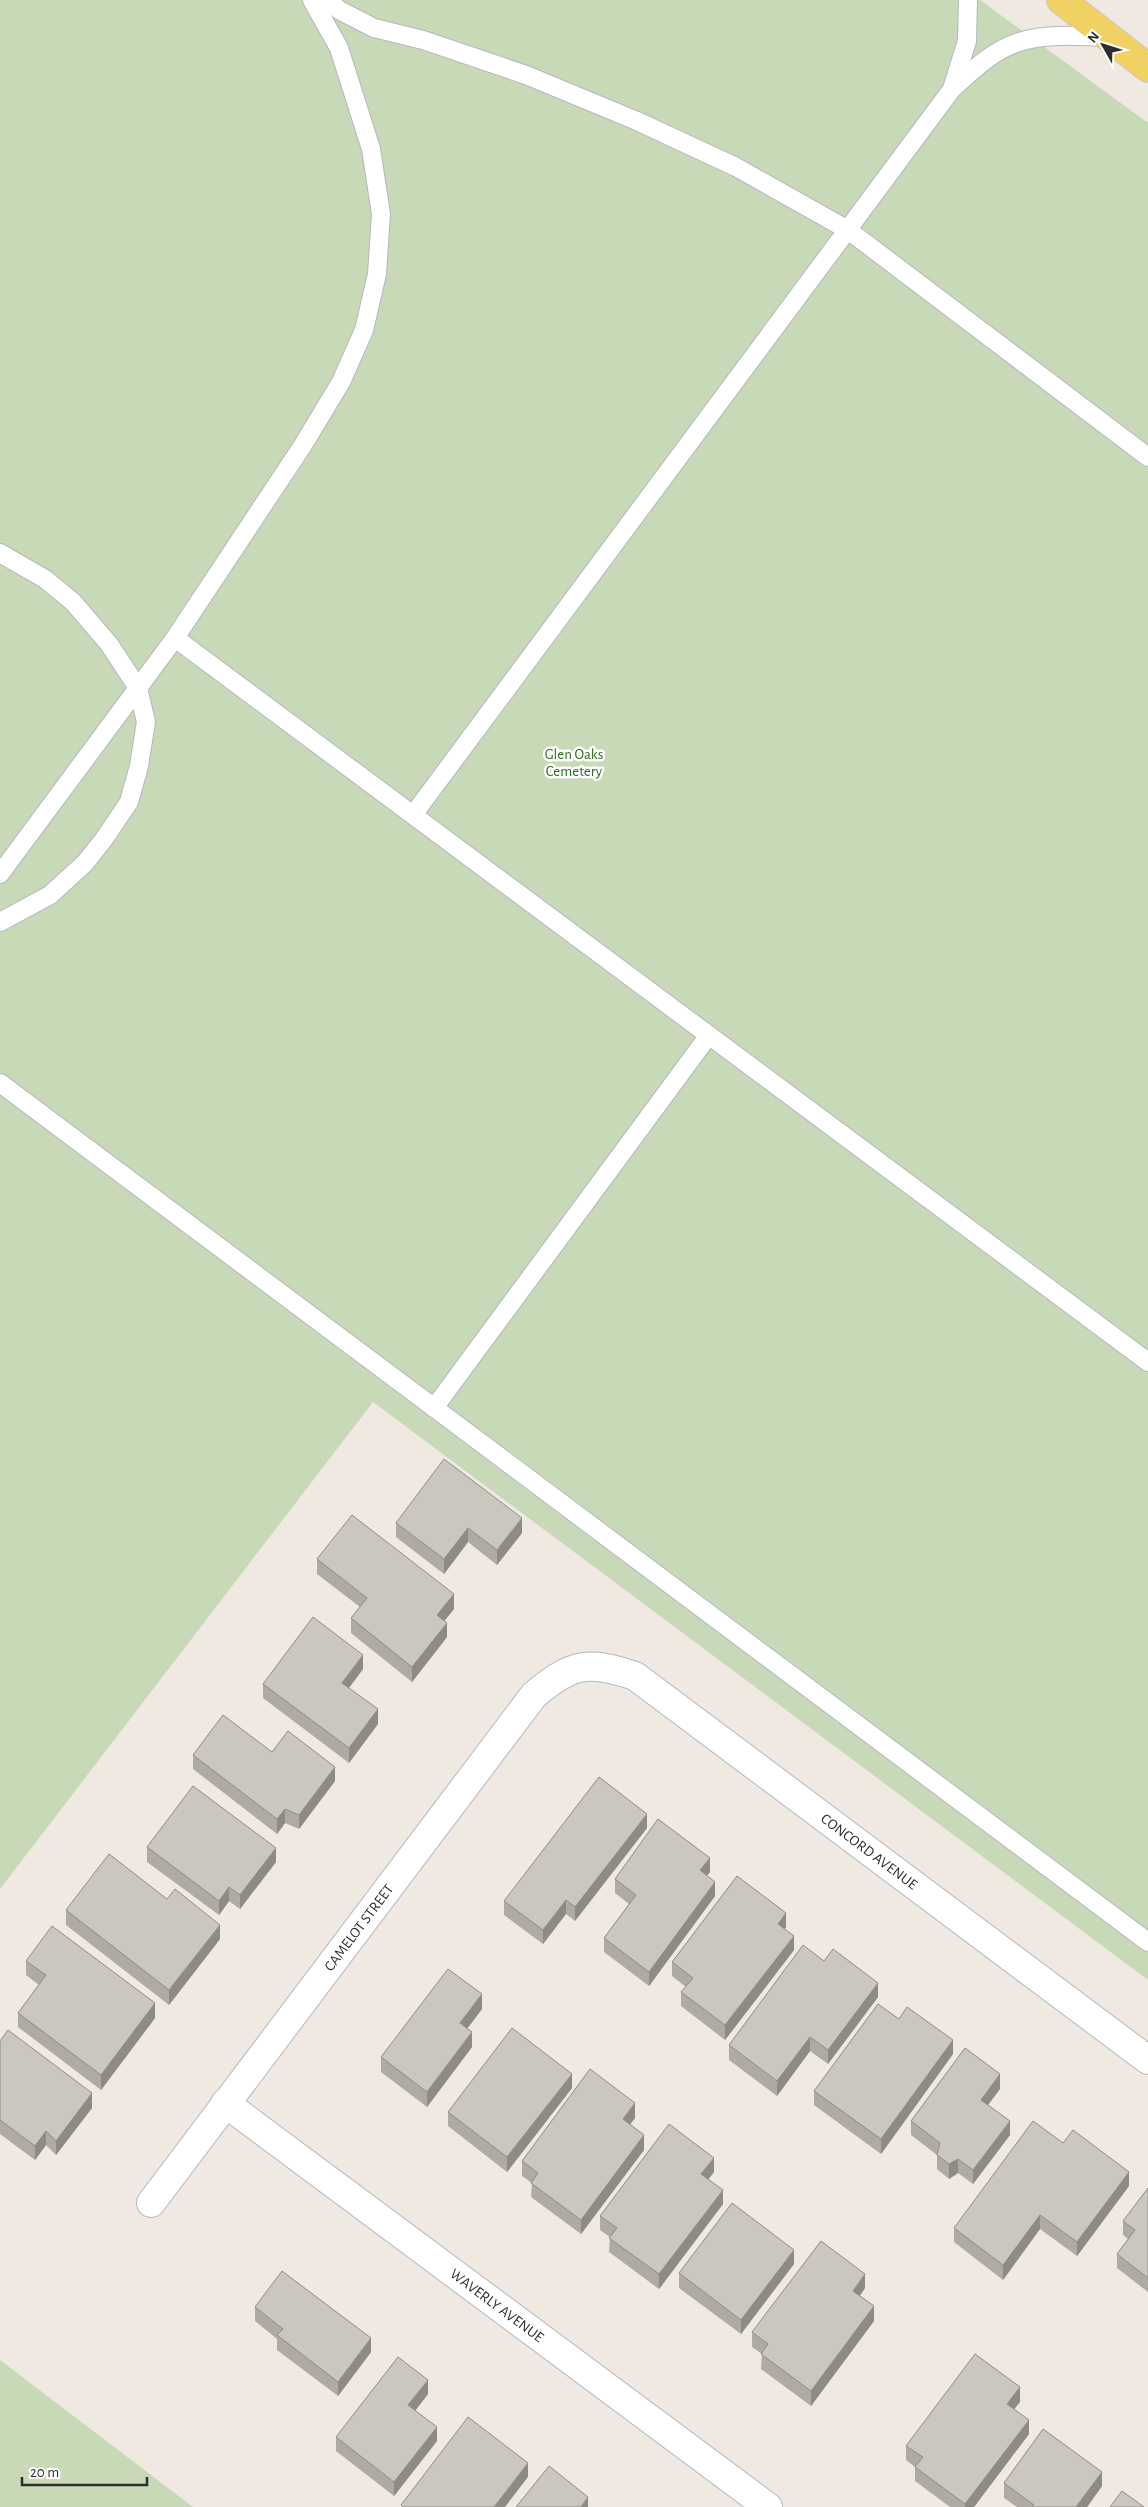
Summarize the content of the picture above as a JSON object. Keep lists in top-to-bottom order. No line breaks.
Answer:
{"streets":{"street":["CONCORD AVENUE","CAMELOT STREET","WAVERLY AVENUE"]},"crossings":[["CONCORD AVENUE","CAMELOT STREET"],["CAMELOT STREET","WAVERLY AVENUE"]],"parks":["Glen Oaks Cemetery"],"scale_bar":"20 m","north":"top left"}
